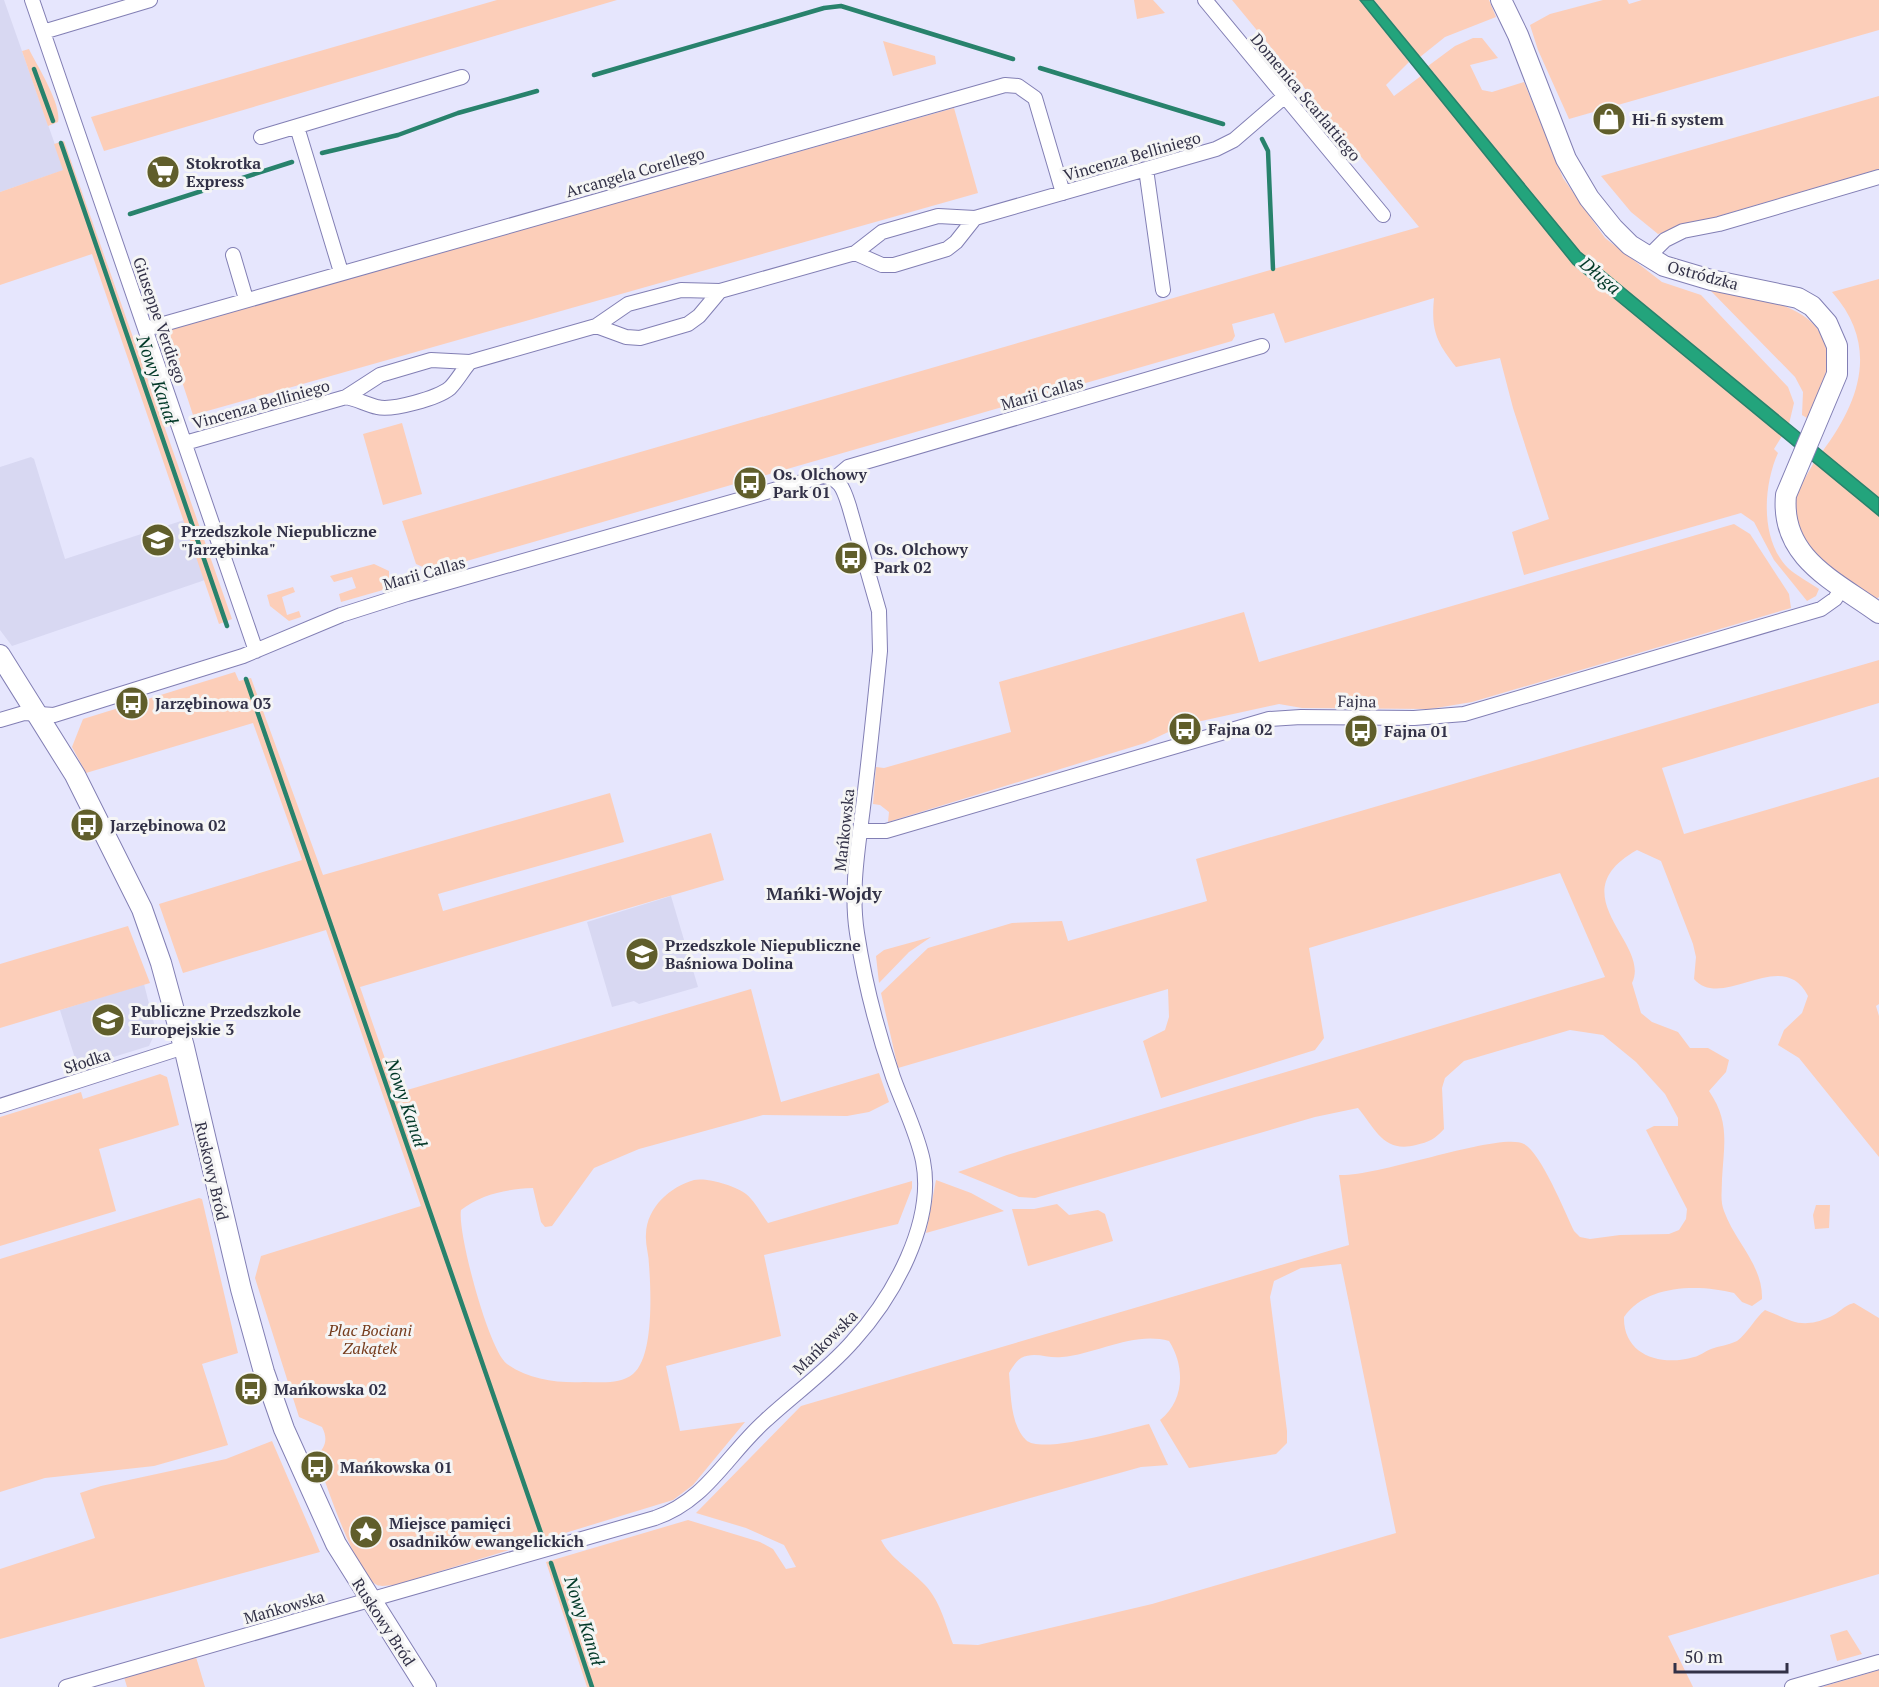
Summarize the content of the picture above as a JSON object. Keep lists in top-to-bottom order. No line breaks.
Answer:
{"streets":{"street":["Domenica Scarlattiego","Vincenza Belliniego","Arcangela Corellego","Ostródzka","Giuseppe Verdiego","Marii Callas","Fajna","Mańkowska","Słodka","Ruskowy Bród"]},"crossings":[["Domenica Scarlattiego","Vincenza Belliniego"],["Vincenza Belliniego","Arcangela Corellego"],["Vincenza Belliniego","Giuseppe Verdiego"],["Arcangela Corellego","Giuseppe Verdiego"],["Ostródzka","Fajna"],["Giuseppe Verdiego","Marii Callas"],["Marii Callas","Mańkowska"],["Marii Callas","Ruskowy Bród"],["Fajna","Mańkowska"],["Mańkowska","Ruskowy Bród"],["Słodka","Ruskowy Bród"]],"districts":["Mańki-Wojdy"],"water":["Długa","Nowy Kanał"],"parks":["Plac Bociani Zakątek"],"places":{"shop":["Hi-fi system"],"supermarket":["Stokrotka Express"],"bus stop":["Os. Olchowy Park 01","Os. Olchowy Park 02","Jarzębinowa 03","Fajna 02","Fajna 01","Jarzębinowa 02","Mańkowska 02","Mańkowska 01"],"school or university":["Przedszkole Niepubliczne \"Jarzębinka\"","Przedszkole Niepubliczne Baśniowa Dolina","Publiczne Przedszkole Europejskie 3"],"place":["Miejsce pamięci osadników ewangelickich"]},"scale_bar":"50 m"}
